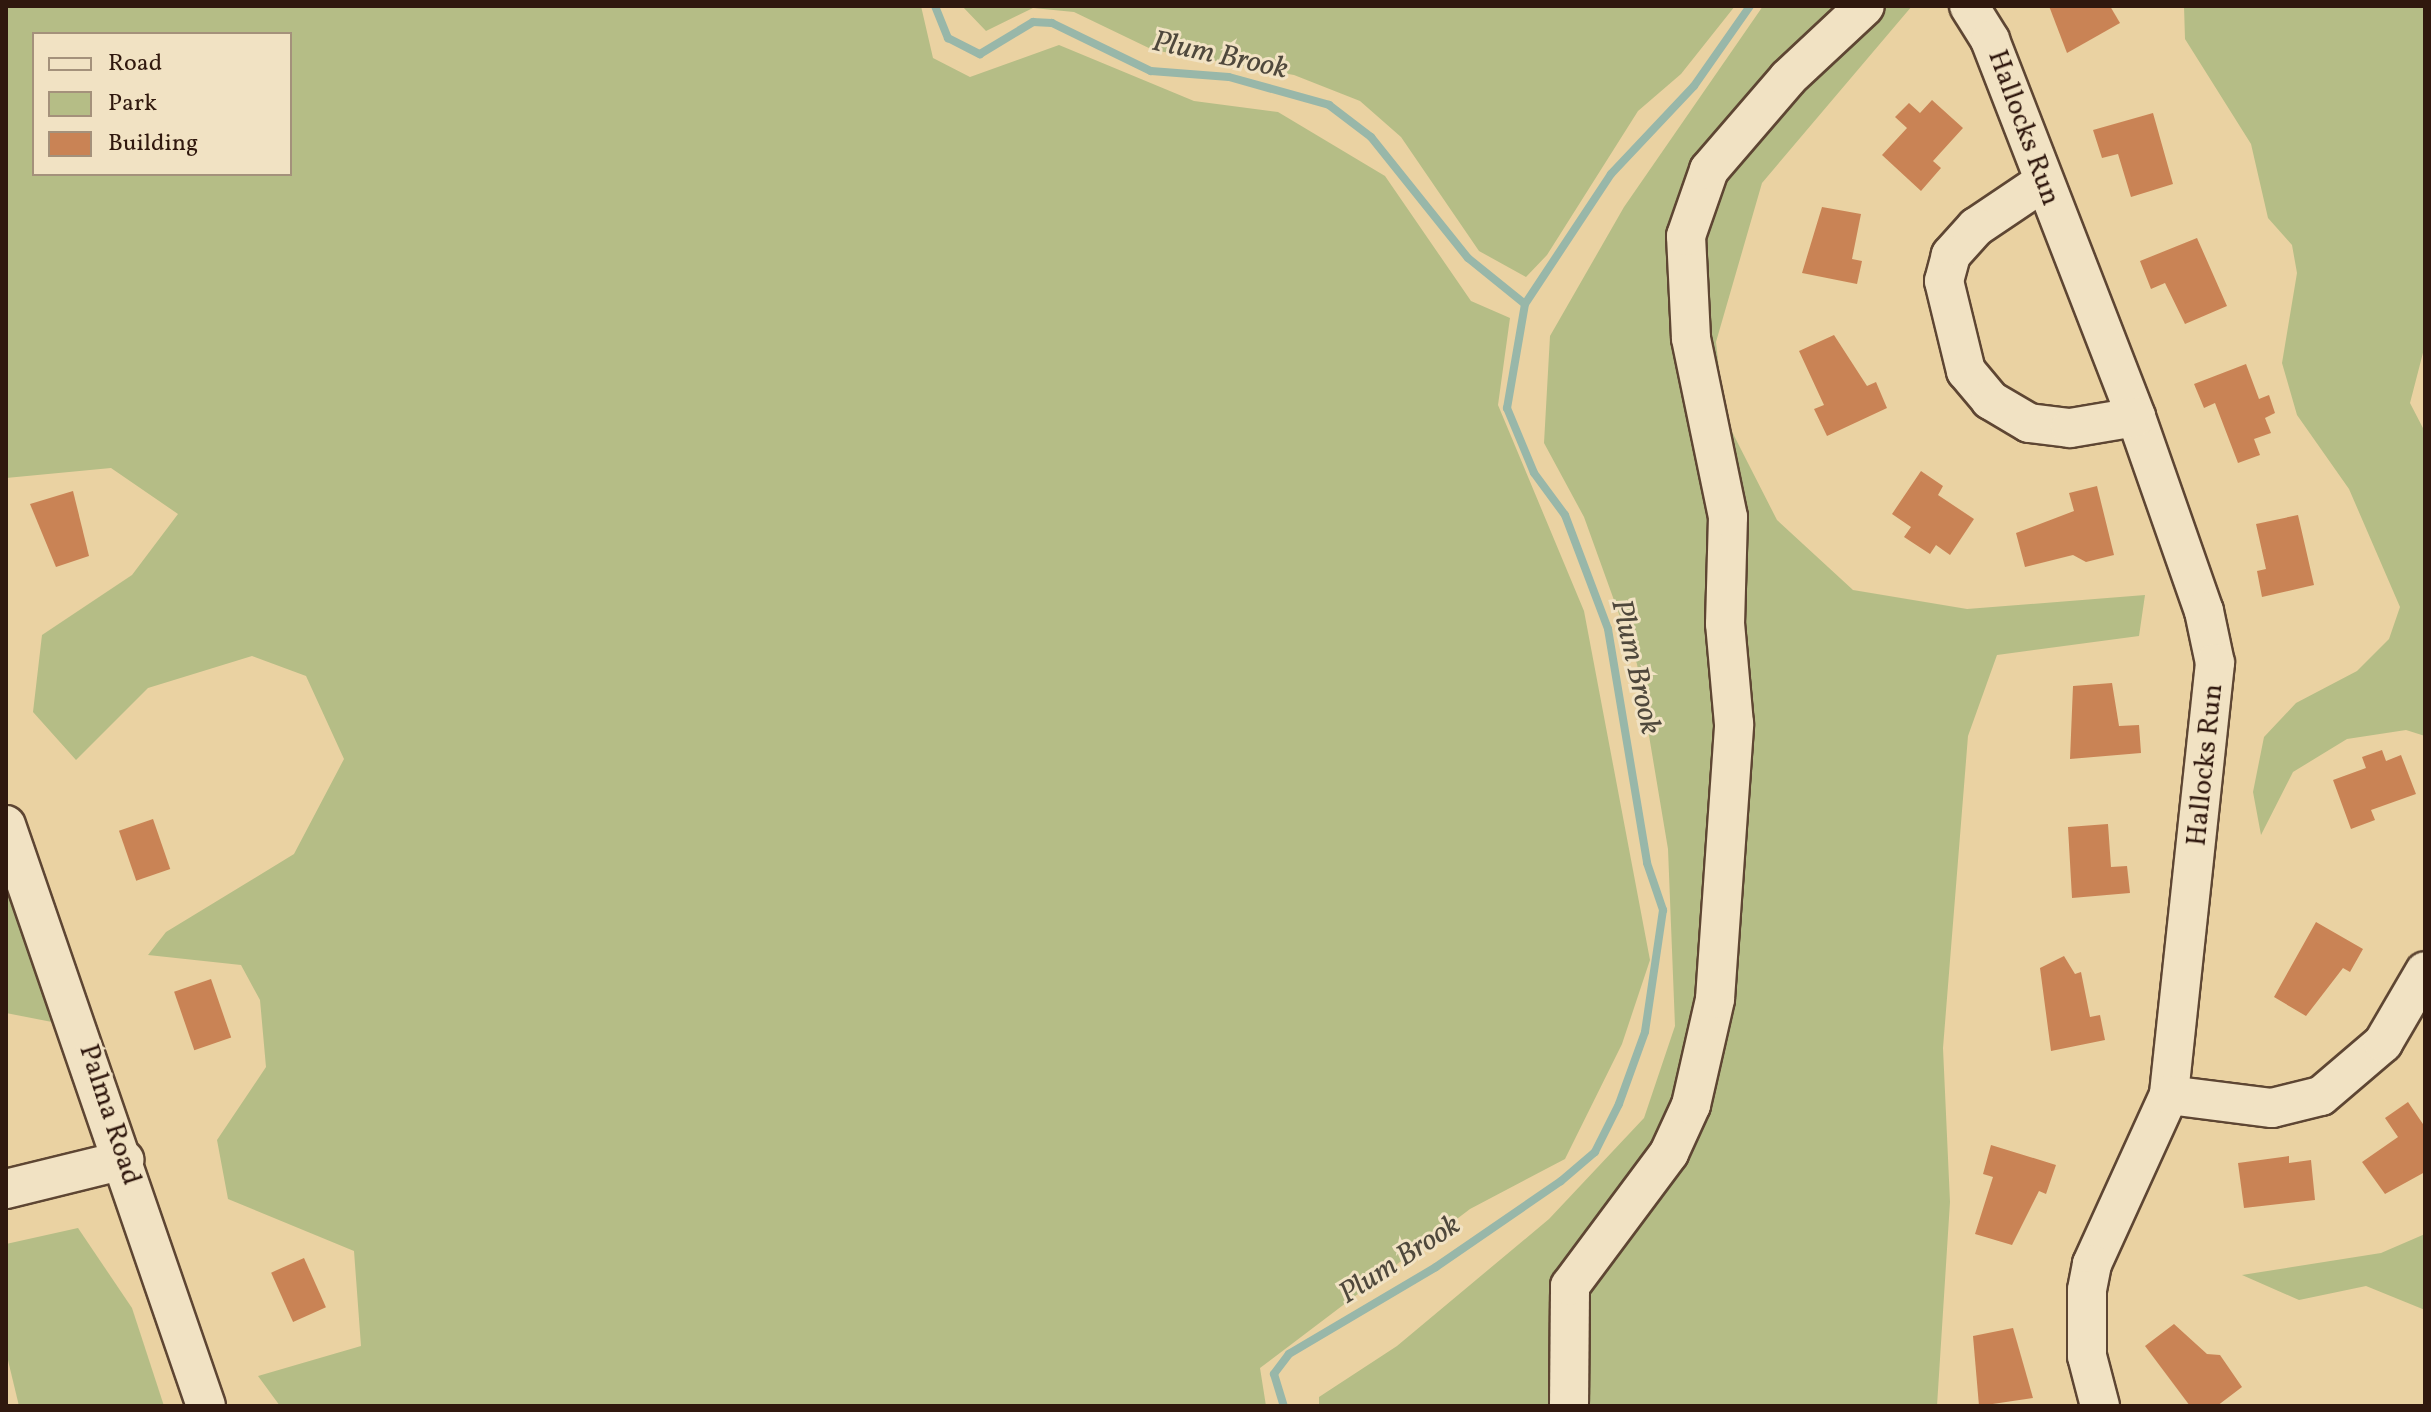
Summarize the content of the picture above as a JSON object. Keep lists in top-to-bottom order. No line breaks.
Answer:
{"streets":{"street":["Hallocks Run","Palma Road"]},"water":["Plum Brook"],"legend":["Road","Park","Building"]}
